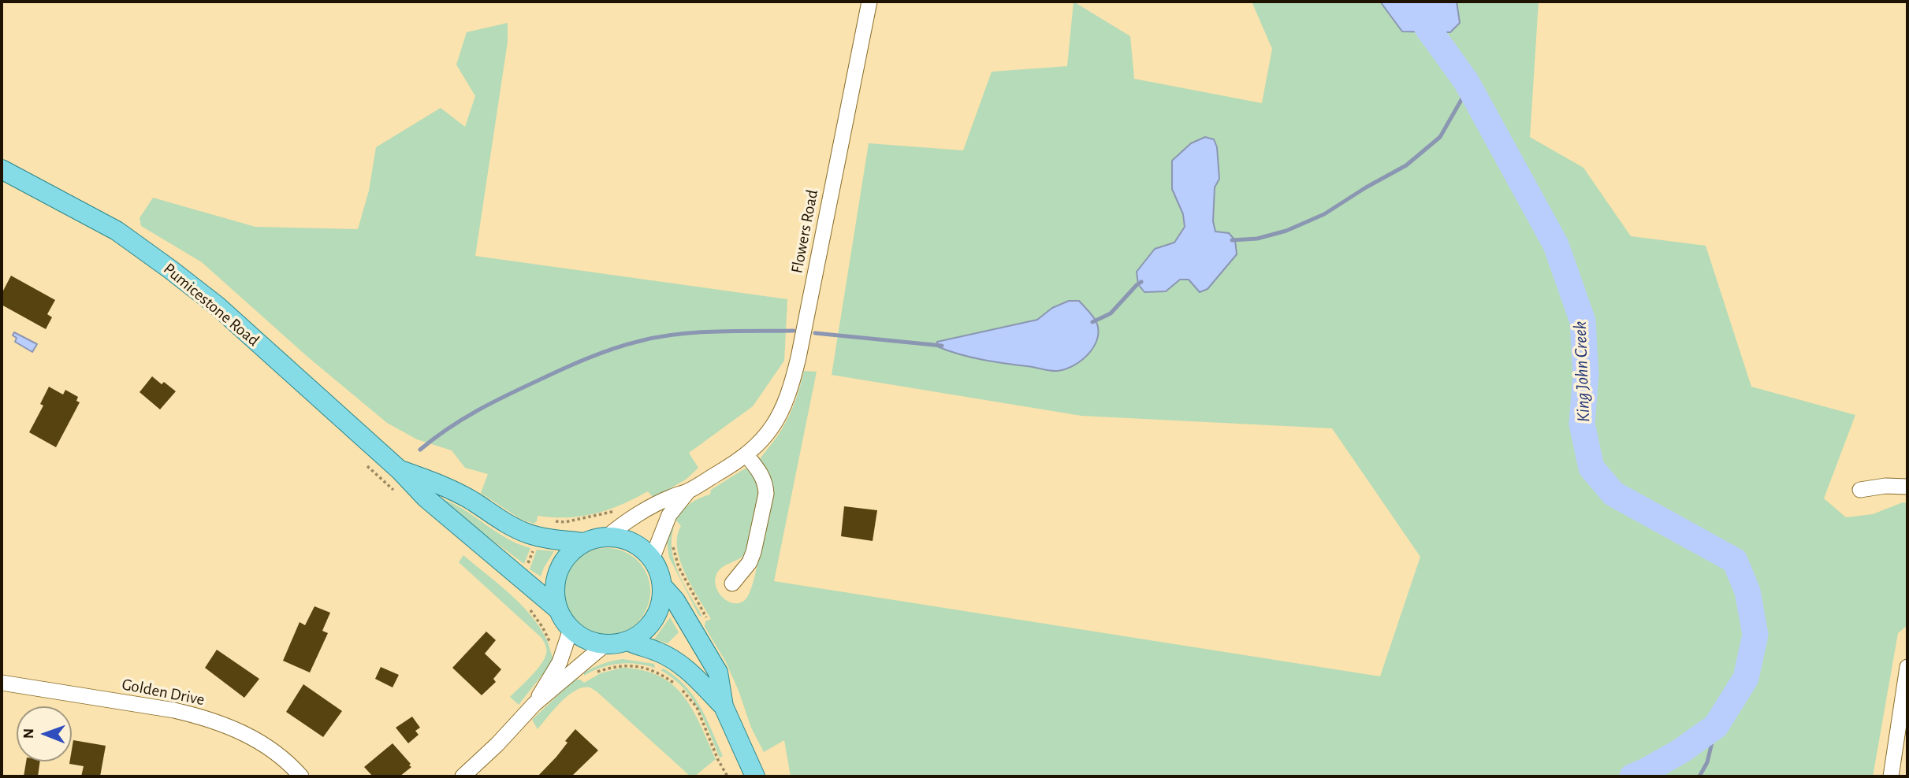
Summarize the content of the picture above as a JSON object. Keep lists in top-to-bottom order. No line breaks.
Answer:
{"streets":{"main road":["Pumicestone Road"],"street":["Flowers Road","Golden Drive"]},"crossings":[["Flowers Road","Pumicestone Road"]],"water":["King John Creek"],"north":"left"}
